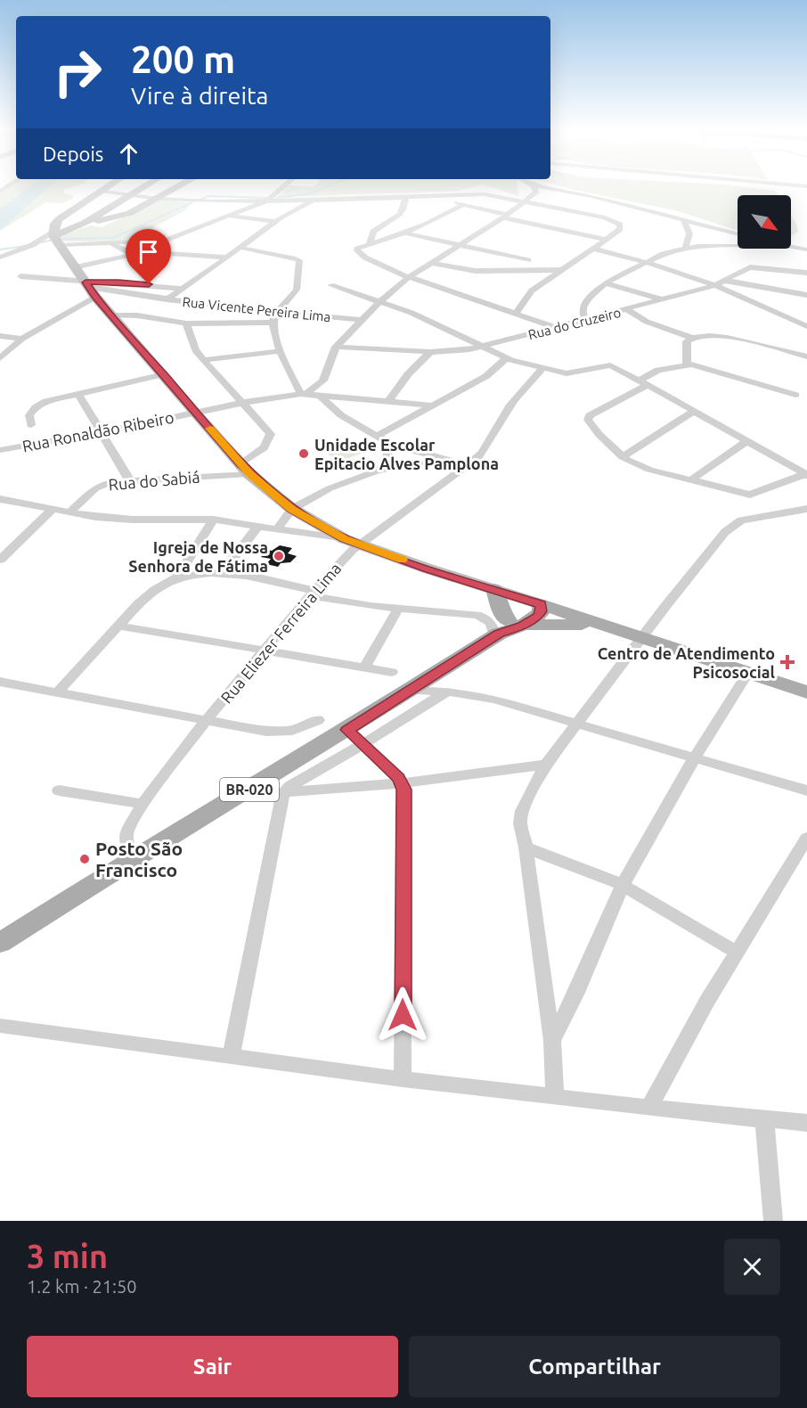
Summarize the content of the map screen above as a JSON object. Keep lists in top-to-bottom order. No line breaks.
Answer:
{"streets":{"main road":["BR-020"],"street":["Rua Vicente Pereira Lima","Rua do Cruzeiro","Rua Ronaldão Ribeiro","Rua do Sabiá","Rua Eliezer Ferreira Lima"]},"crossings":[["Rua Eliezer Ferreira Lima","BR-020"]],"places":{"other":["Unidade Escolar Epitacio Alves Pamplona","Igreja de Nossa Senhora de Fátima","Posto São Francisco"],"health":["Centro de Atendimento Psicosocial"]},"north":"bottom right","page":{"turn":["200 m","Vire à direita"],"then":"Depois","heading":["3 min","1.2 km · 21:50"],"buttons":["Sair","Compartilhar"]}}
